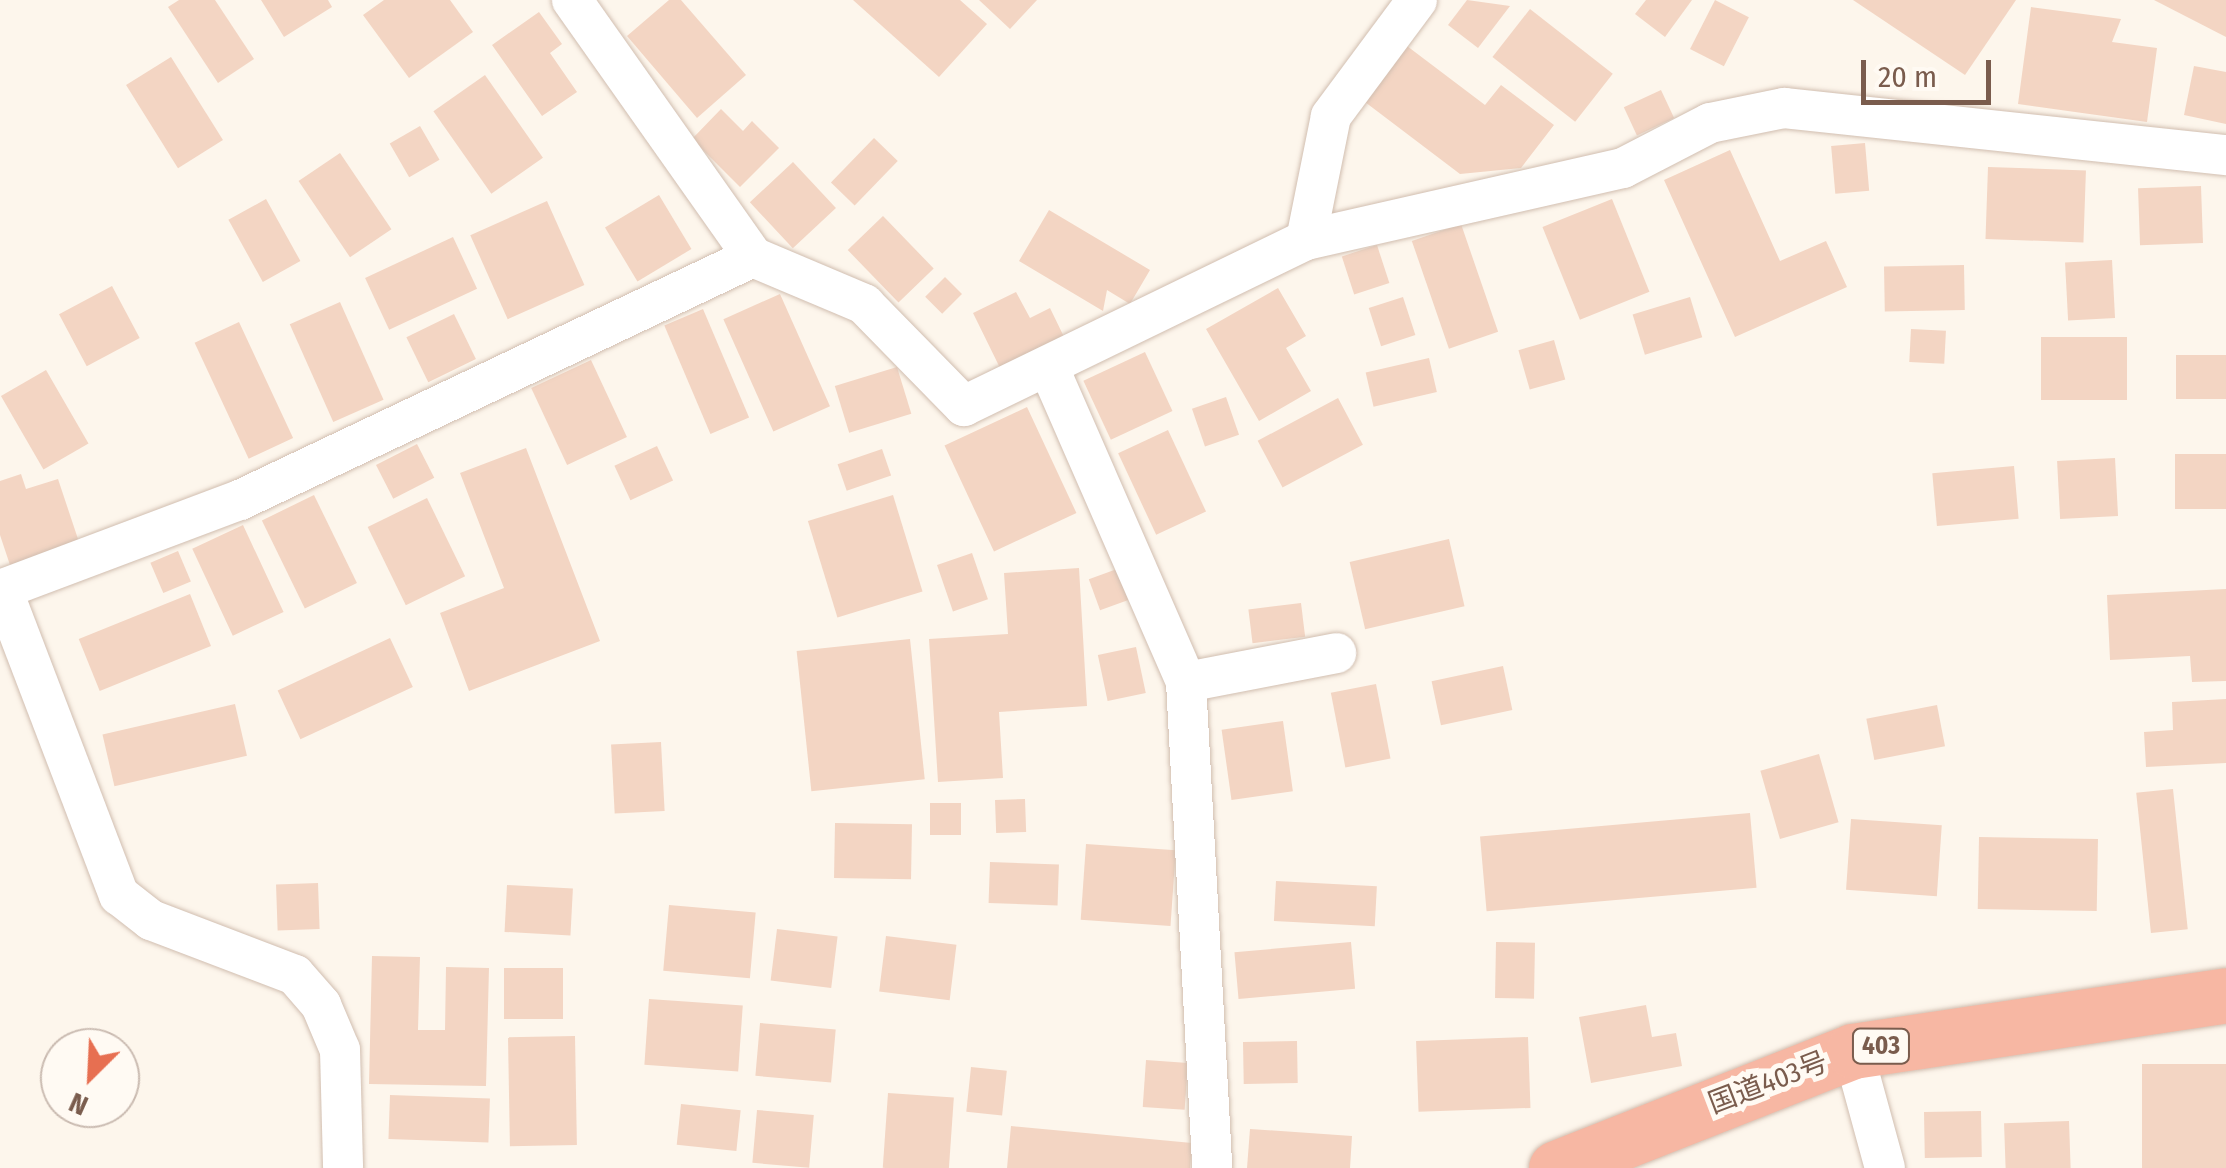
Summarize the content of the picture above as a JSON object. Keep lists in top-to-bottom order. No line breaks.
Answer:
{"streets":{"highway":["403","国道403号"]},"scale_bar":"20 m","north":"bottom left"}
